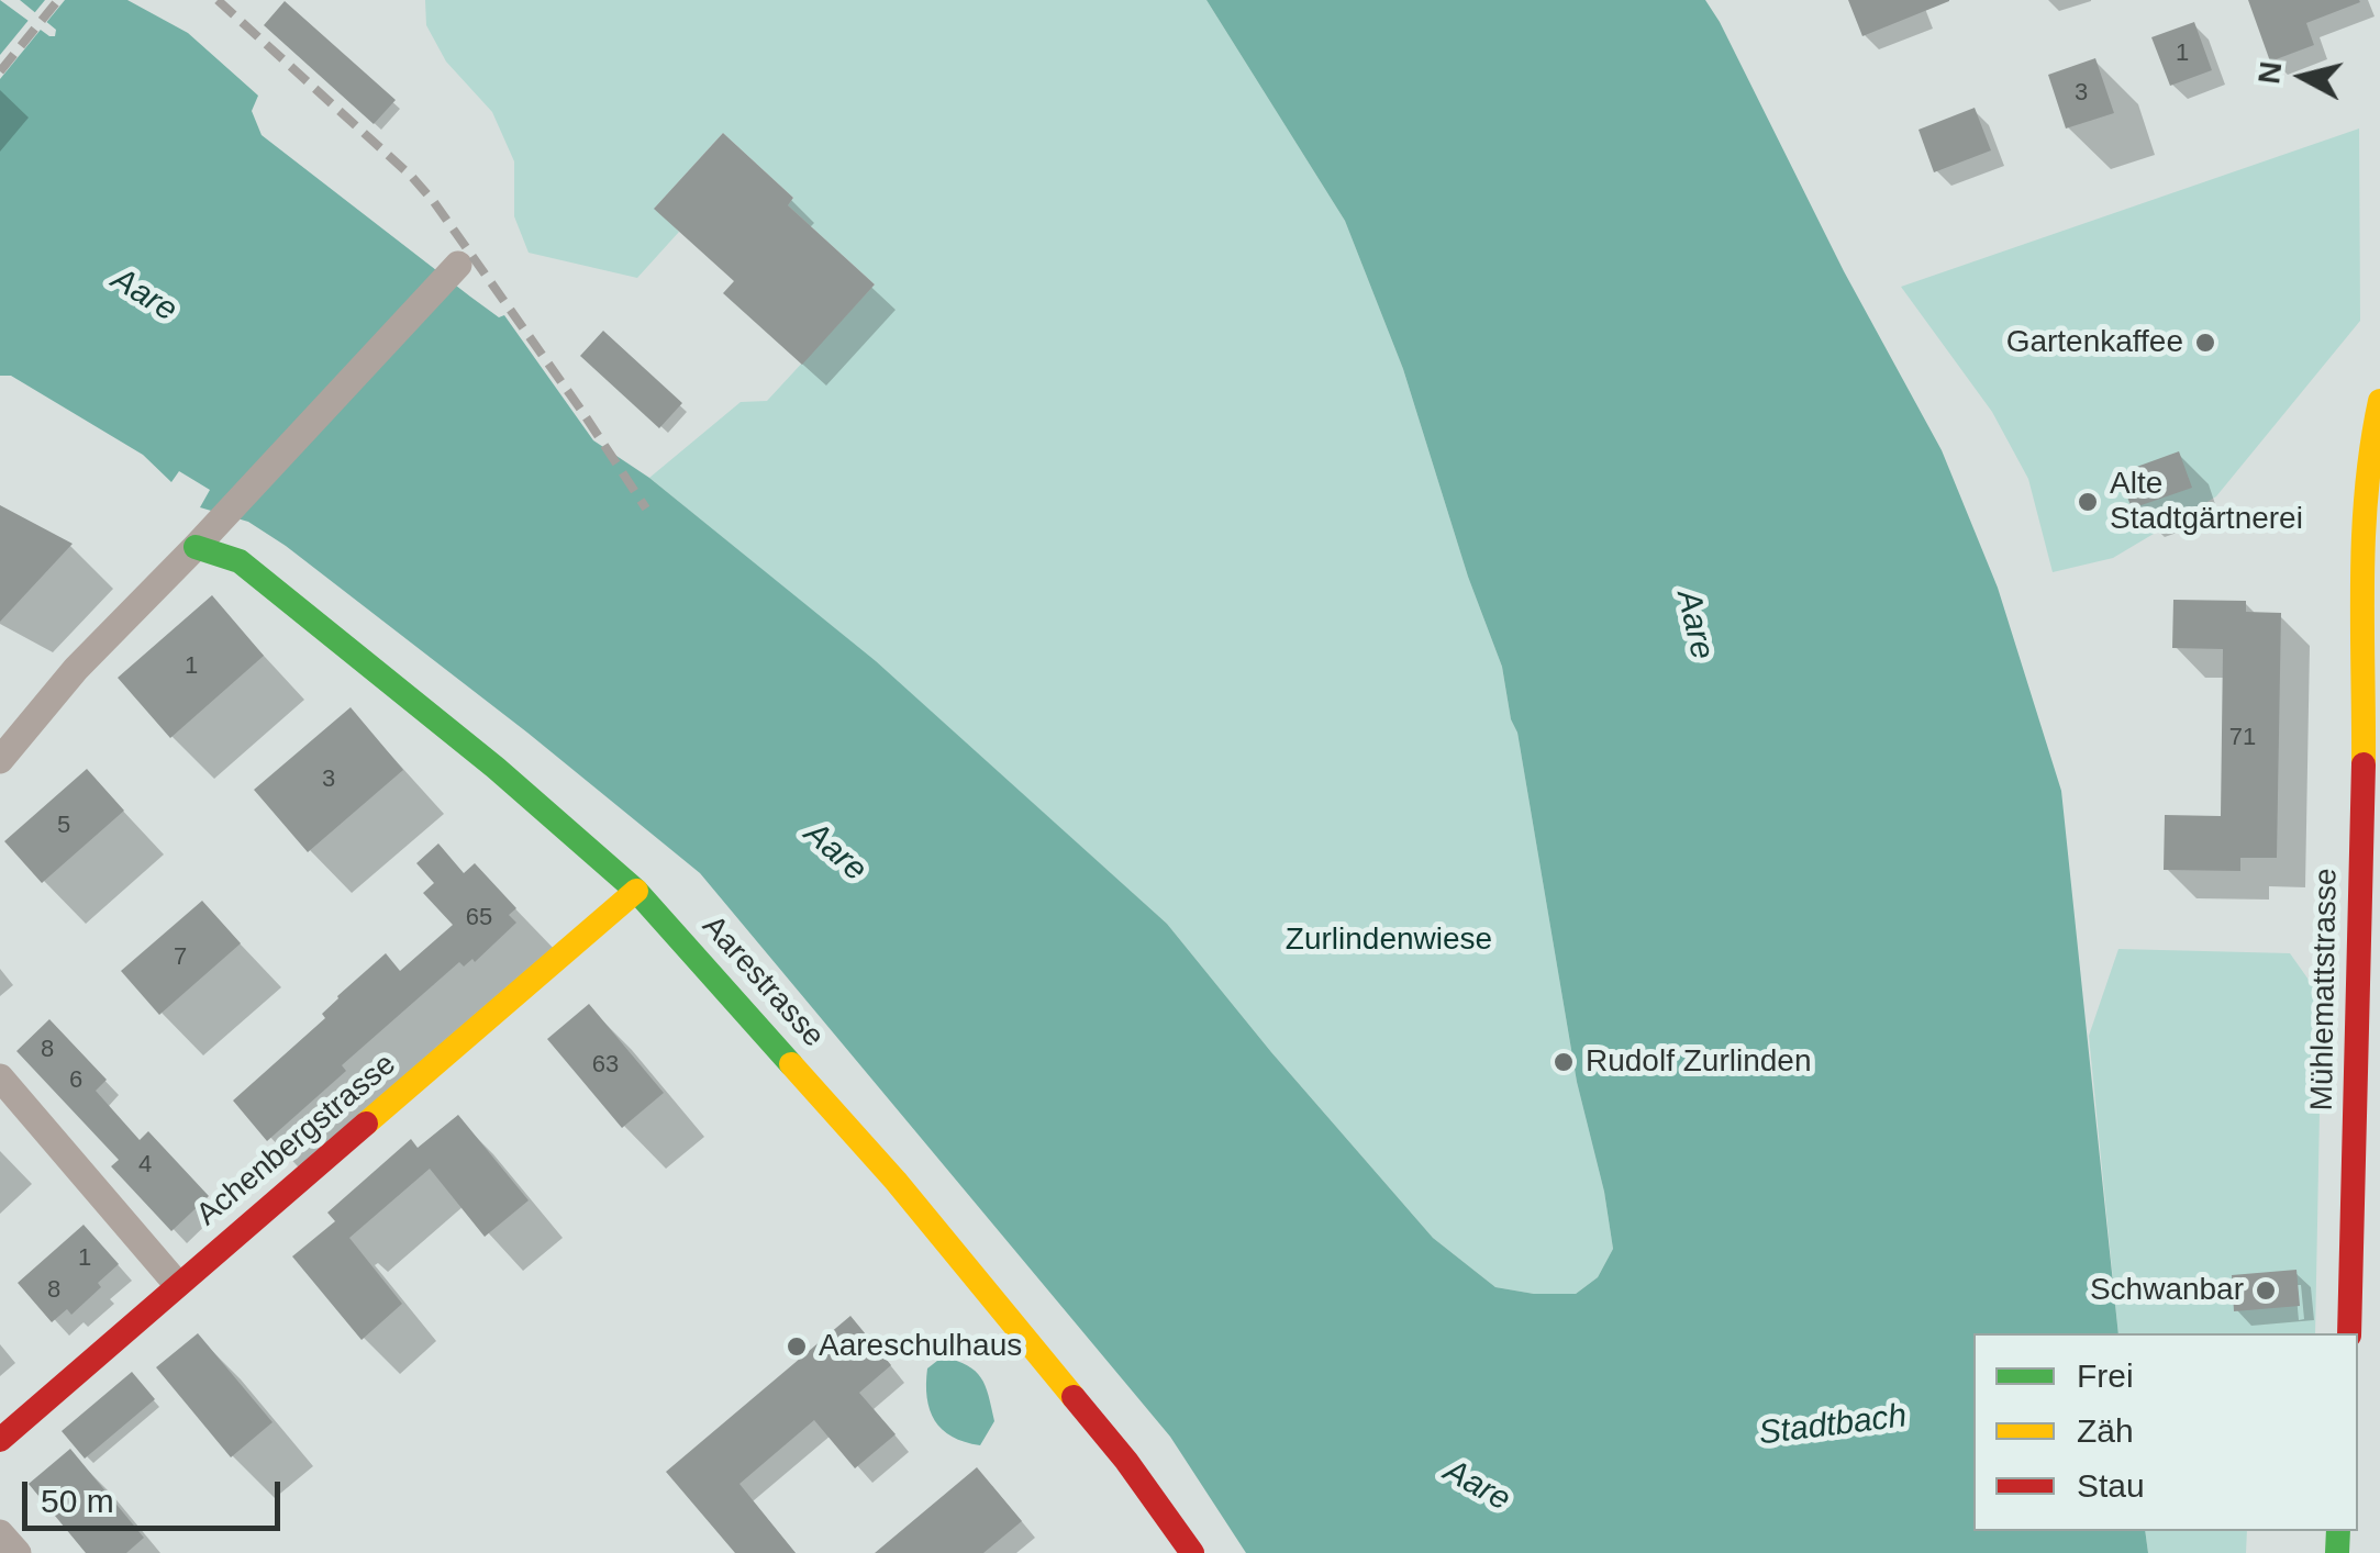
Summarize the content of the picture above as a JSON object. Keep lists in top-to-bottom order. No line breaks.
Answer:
{"streets":{"street":["Aarestrasse","Mühlemattstrasse","Achenbergstrasse"]},"crossings":[["Aarestrasse","Achenbergstrasse"]],"water":["Aare","Stadtbach"],"parks":["Zurlindenwiese"],"places":["Gartenkaffee","Alte Stadtgärtnerei","Rudolf Zurlinden","Schwanbar","Aareschulhaus"],"house_numbers":["1","3","1","71","3","5","65","7","8","63","6","4","1","8"],"legend":["Frei","Zäh","Stau"],"scale_bar":"50 m","north":"left"}
